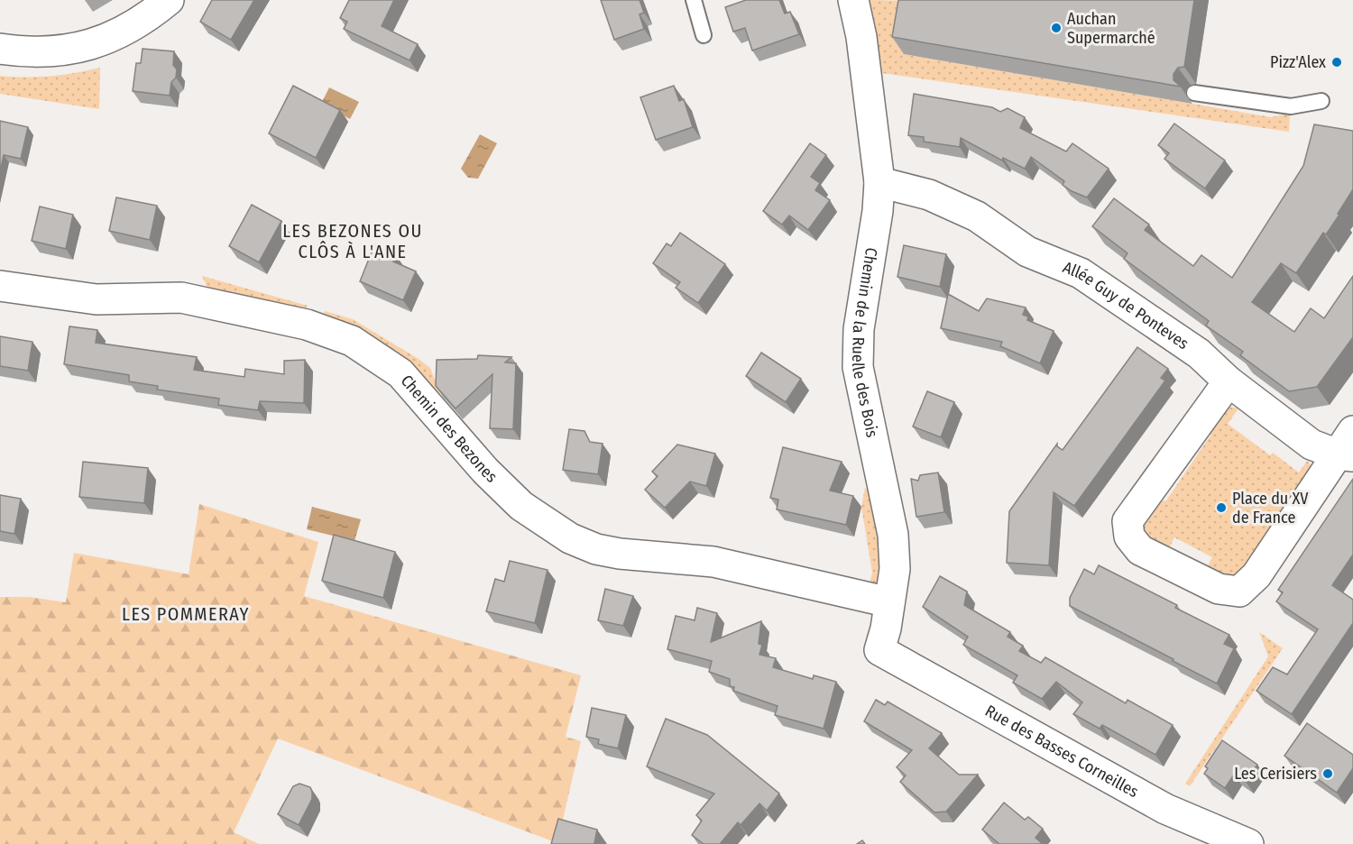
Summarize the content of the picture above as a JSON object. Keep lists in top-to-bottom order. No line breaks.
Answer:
{"streets":{"street":["Allée Guy de Ponteves","Chemin de la Ruelle des Bois","Chemin des Bezones","Rue des Basses Corneilles"]},"crossings":[["Allée Guy de Ponteves","Chemin de la Ruelle des Bois"],["Chemin de la Ruelle des Bois","Chemin des Bezones"],["Chemin de la Ruelle des Bois","Rue des Basses Corneilles"]],"districts":["LES BEZONES OU CLÔS À L'ANE","LES POMMERAY"],"places":["Auchan Supermarché","Pizz'Alex","Place du XV de France","Les Cerisiers"]}
